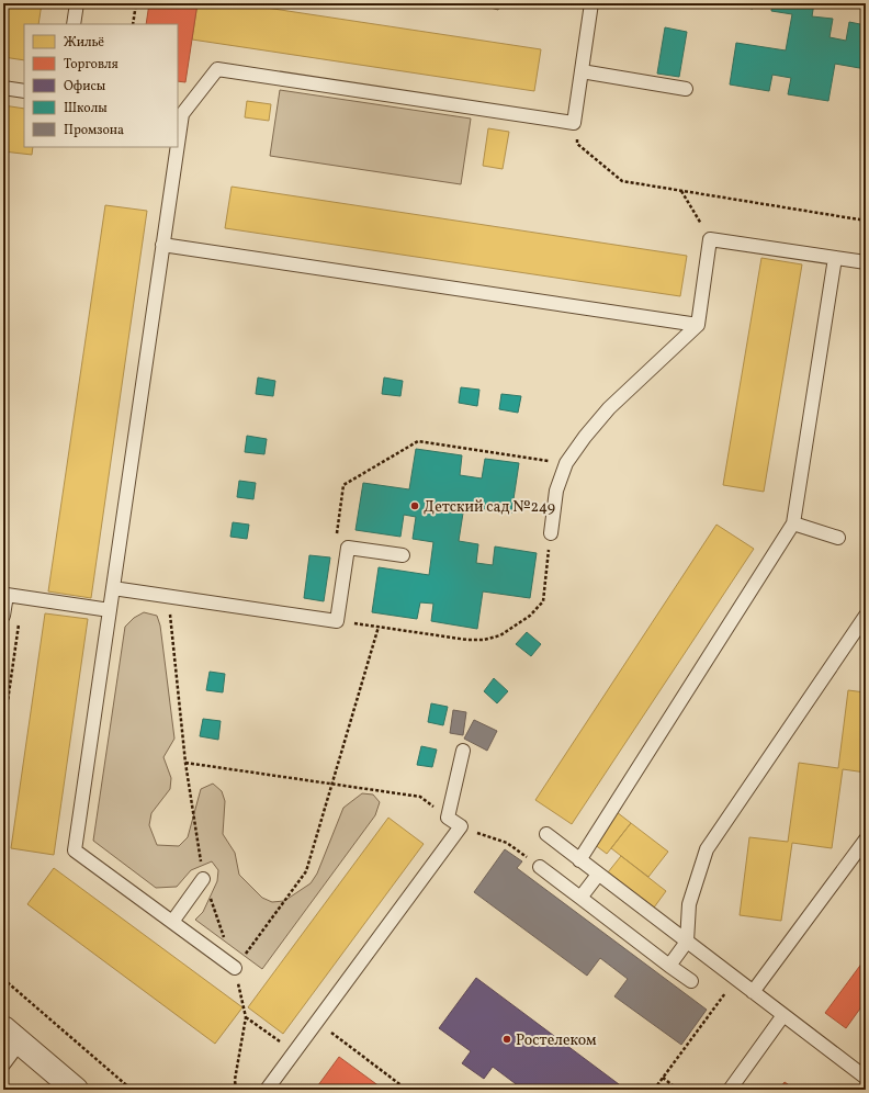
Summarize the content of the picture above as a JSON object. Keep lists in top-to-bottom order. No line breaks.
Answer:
{"places":["Детский сад №249","Ростелеком"],"legend":["Жильё","Торговля","Офисы","Школы","Промзона"]}
